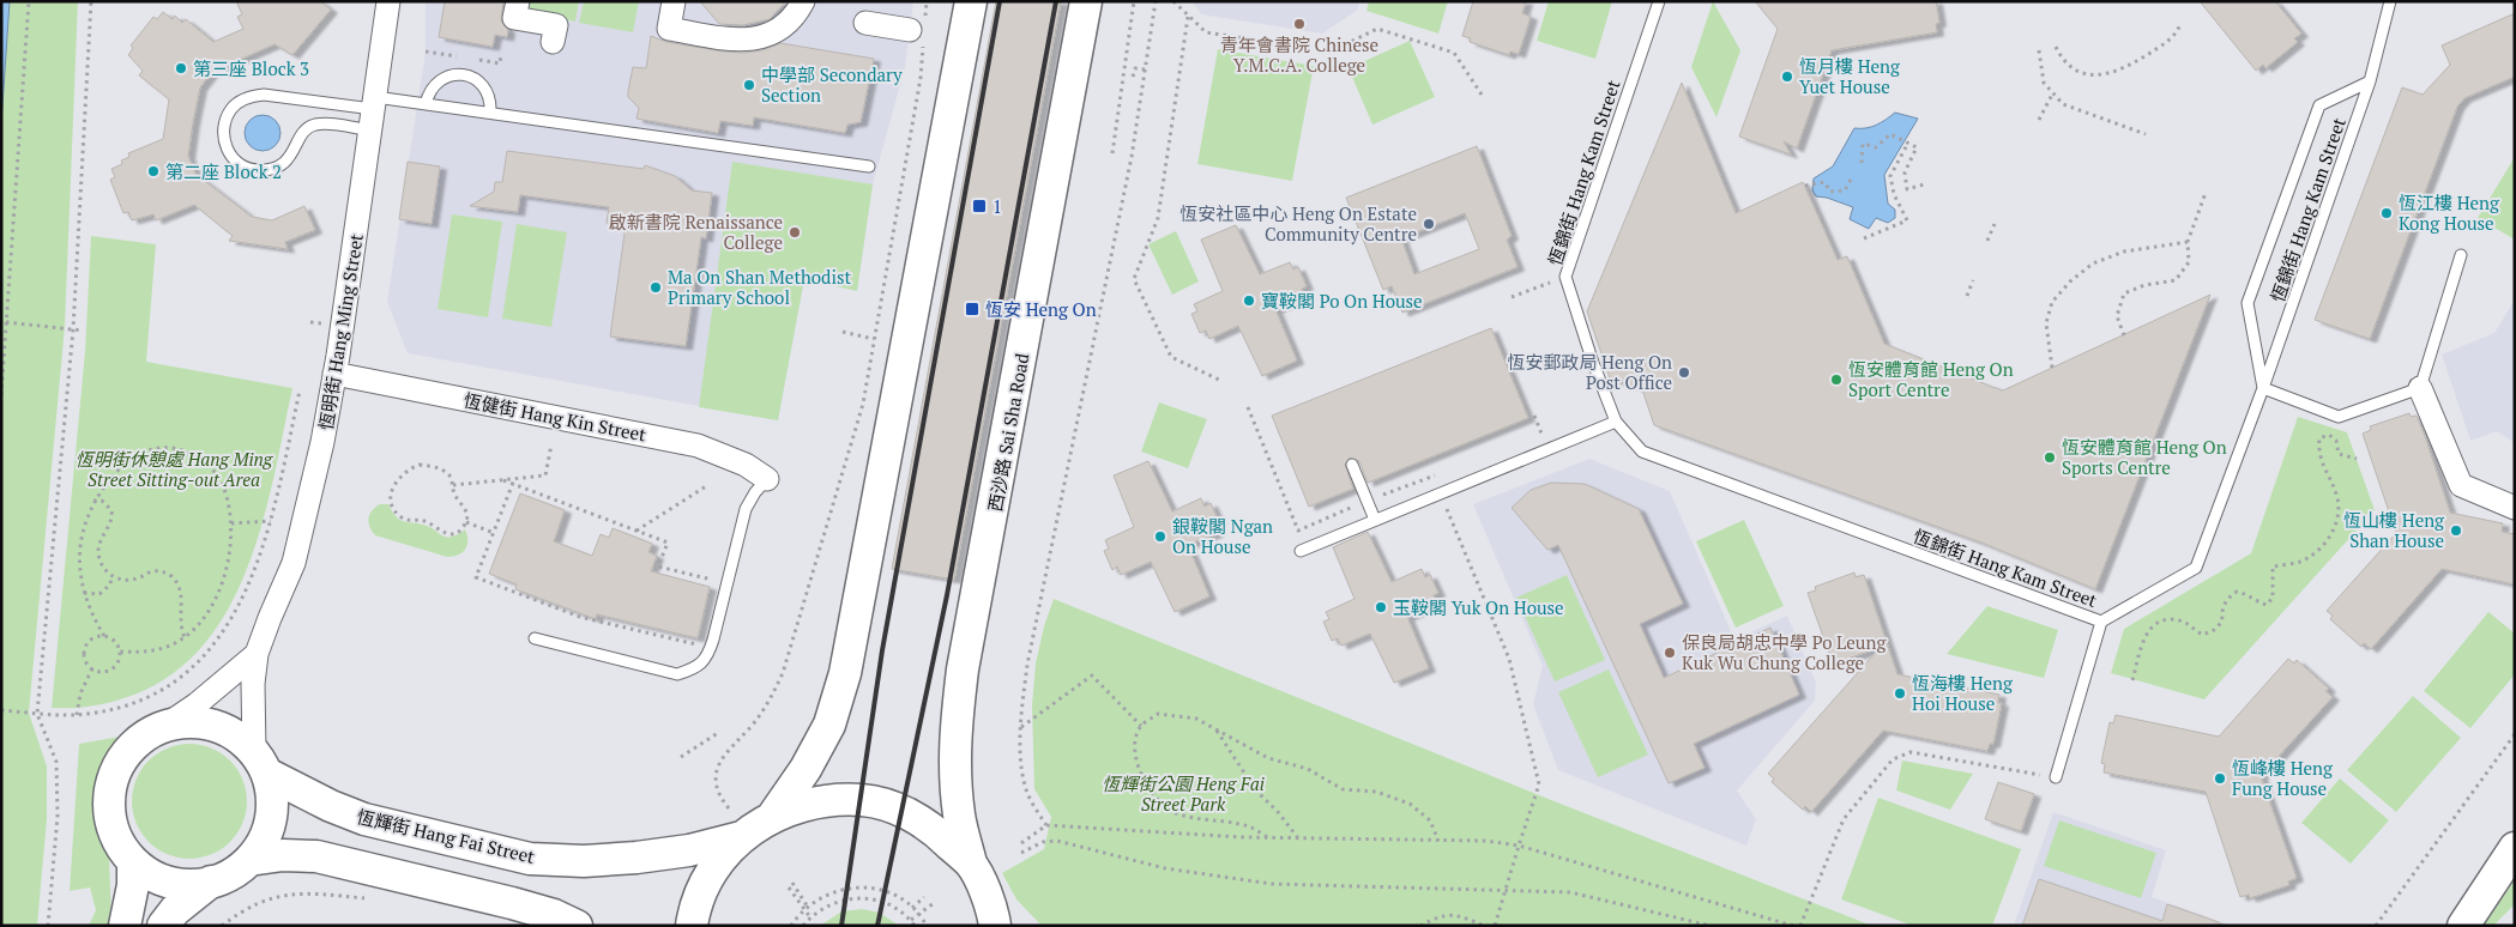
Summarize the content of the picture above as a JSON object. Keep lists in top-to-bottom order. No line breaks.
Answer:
{"streets":{"main road":["西沙路 Sai Sha Road","恆輝街 Hang Fai Street"],"street":["恆明街 Hang Ming Street","恆健街 Hang Kin Street"],"lane":["恆錦街 Hang Kam Street"]},"crossings":[["恆明街 Hang Ming Street","恆健街 Hang Kin Street"],["恆明街 Hang Ming Street","恆輝街 Hang Fai Street"]],"parks":["恆明街休憩處 Hang Ming Street Sitting-out Area","恆輝街公園 Heng Fai Street Park"],"places":{"other":["青年會書院 Chinese Y.M.C.A. College","第三座 Block 3","恆月樓 Heng Yuet House","中學部 Secondary Section","第二座 Block 2","恆江樓 Heng Kong House","恆安社區中心 Heng On Estate Community Centre","啟新書院 Renaissance College","Ma On Shan Methodist Primary School","寶鞍閣 Po On House","恆安郵政局 Heng On Post Office","恆安體育館 Heng On Sport Centre","恆安體育館 Heng On Sports Centre","恆山樓 Heng Shan House","銀鞍閣 Ngan On House","玉鞍閣 Yuk On House","保良局胡忠中學 Po Leung Kuk Wu Chung College","恆海樓 Heng Hoi House","恆峰樓 Heng Fung House"],"transit":["1","恆安 Heng On"]}}
